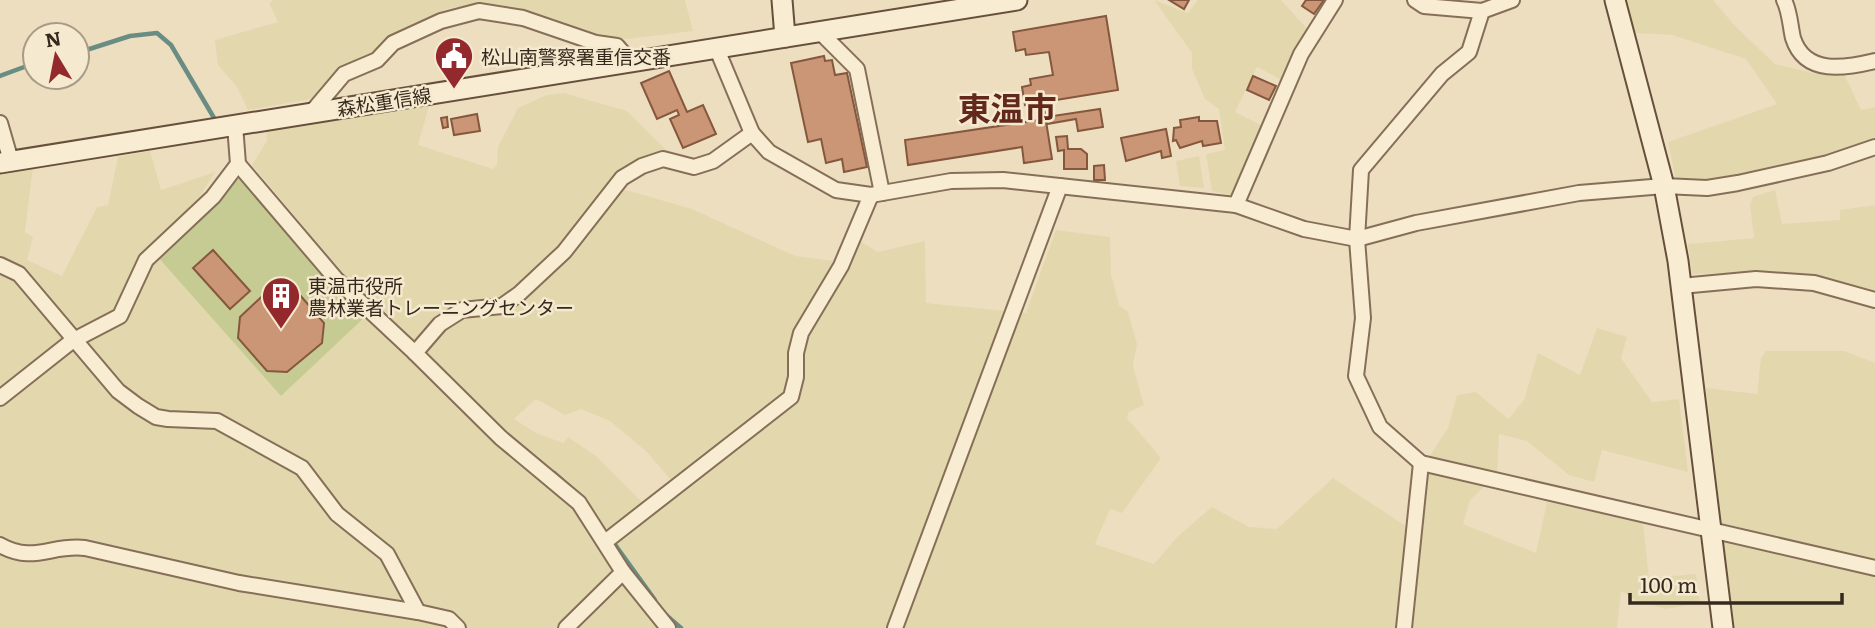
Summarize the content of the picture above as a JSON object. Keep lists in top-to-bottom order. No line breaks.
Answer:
{"streets":{"main road":["森松重信線"]},"districts":["東温市"],"places":{"public building":["松山南警察署重信交番"],"building":["東温市役所 農林業者トレーニングセンター"]},"scale_bar":"100 m","north":"top"}
